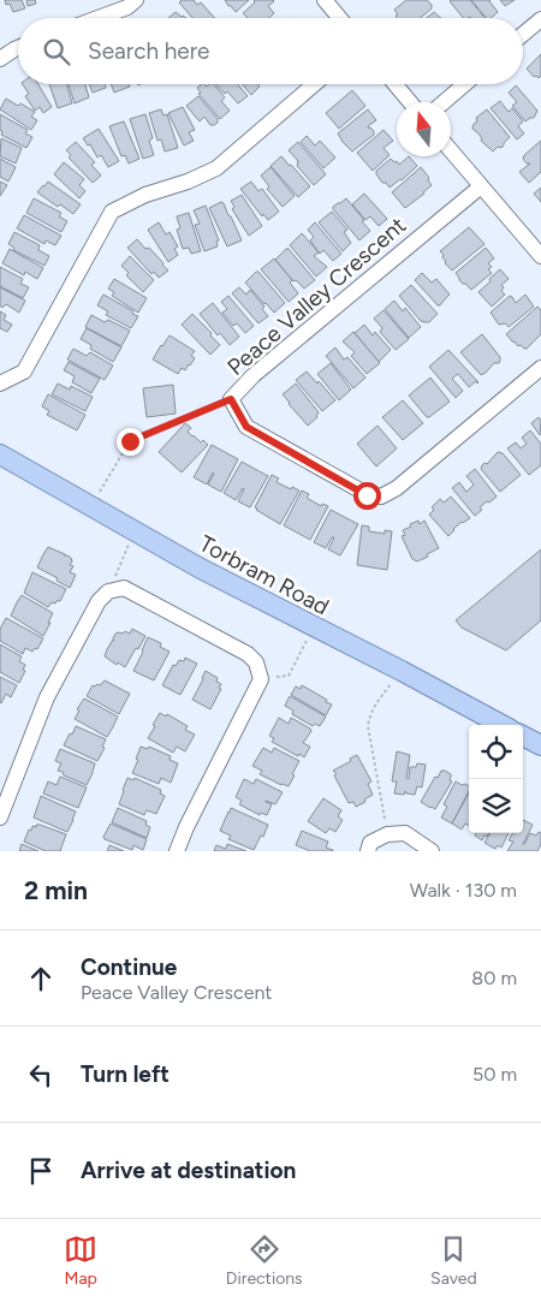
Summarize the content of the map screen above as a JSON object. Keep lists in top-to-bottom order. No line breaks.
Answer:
{"streets":{"main road":["Torbram Road"],"street":["Peace Valley Crescent"]},"north":"top","page":{"search":"Search here","heading":["2 min","Walk · 130 m"],"list":[["Continue","Peace Valley Crescent","80 m"],["Turn left","50 m"],"Arrive at destination"],"nav":["Map","Directions","Saved"]}}
